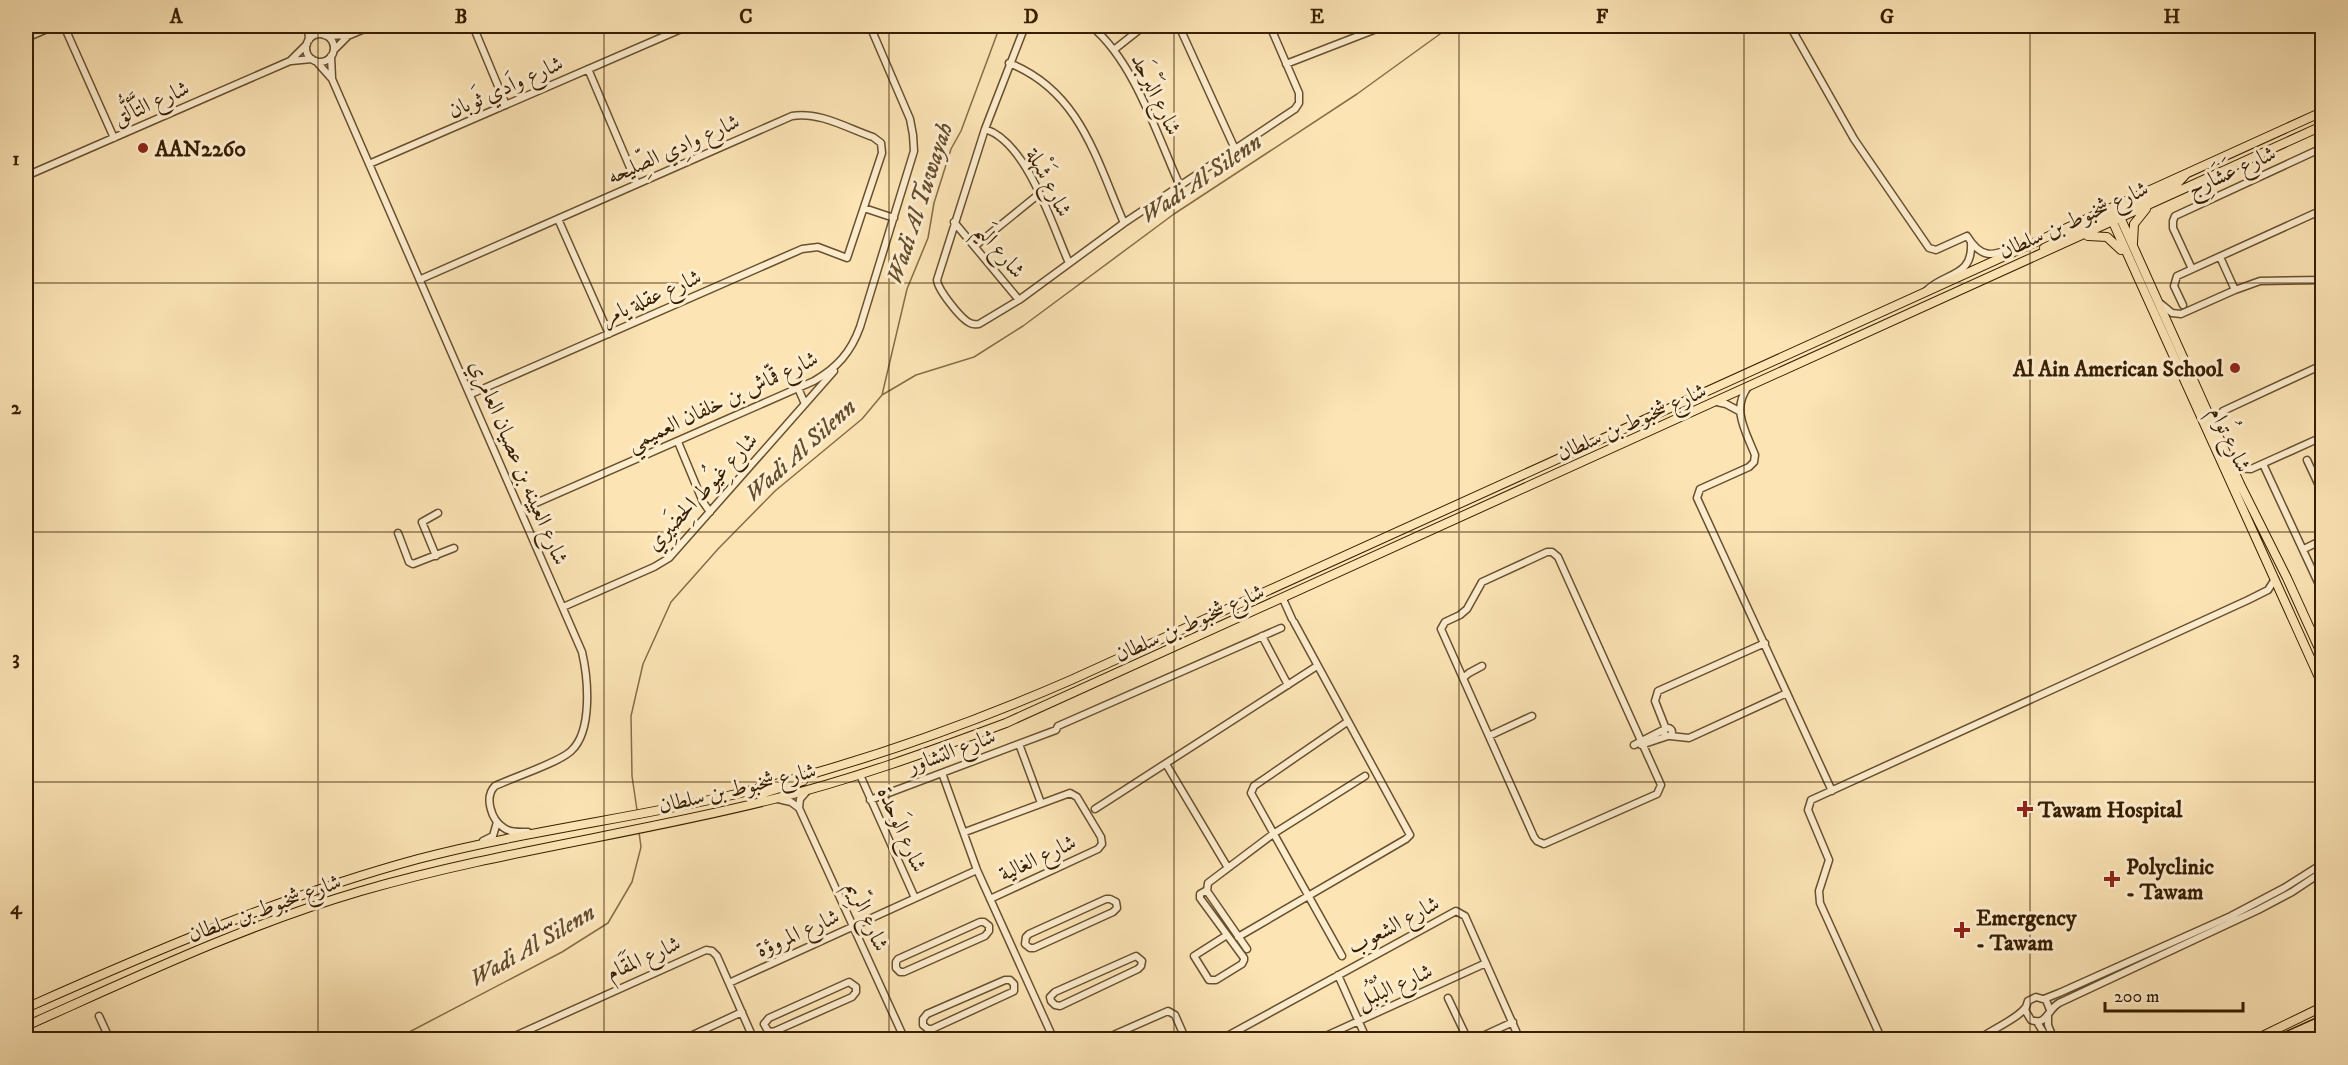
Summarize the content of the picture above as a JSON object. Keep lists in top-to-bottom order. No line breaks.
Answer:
{"streets":{"main road":["شارع شخبوط بن سلطان","شارع تُوام"],"street":["شارع واَدي ثَوبان","شارع البَرْجَد","شارع التَّألُّق","شارع وادِي الصِّليحه","شارع عَشَارِج","شارع شَهْلة","شارع اليَم","شارع عقلة يامر","شارع قمّاش بن خلفان العميمي","شارع العيينه بن عصيان العامري","شارع غِيُوط الحِضَيرِي","شارع التشاور","شارع الوَحدة","شارع الغالية","شارع الرِّيم","شارع الشعوب","شارع المروؤة","شارع المَقَام","شارع البُلْبُل"]},"crossings":[["شارع واَدي ثَوبان","شارع العيينه بن عصيان العامري"],["شارع التَّألُّق","شارع العيينه بن عصيان العامري"],["شارع وادِي الصِّليحه","شارع عقلة يامر"],["شارع وادِي الصِّليحه","شارع العيينه بن عصيان العامري"],["شارع شخبوط بن سلطان","شارع تُوام"],["شارع شخبوط بن سلطان","شارع الوَحدة"],["شارع عقلة يامر","شارع العيينه بن عصيان العامري"],["شارع قمّاش بن خلفان العميمي","شارع العيينه بن عصيان العامري"],["شارع قمّاش بن خلفان العميمي","شارع غِيُوط الحِضَيرِي"],["شارع العيينه بن عصيان العامري","شارع غِيُوط الحِضَيرِي"],["شارع التشاور","شارع الوَحدة"],["شارع الوَحدة","شارع المروؤة"],["شارع الرِّيم","شارع المروؤة"],["شارع الشعوب","شارع البُلْبُل"],["شارع المروؤة","شارع المَقَام"]],"water":["Wadi Al Silenn","Wadi Al Tuwayah"],"places":{"other":["AAN2260","Al Ain American School"],"health":["Tawam Hospital","Polyclinic - Tawam","Emergency - Tawam"]},"scale_bar":"200 m","grid":{"columns":["A","B","C","D","E","F","G","H"],"rows":["1","2","3","4"]}}
